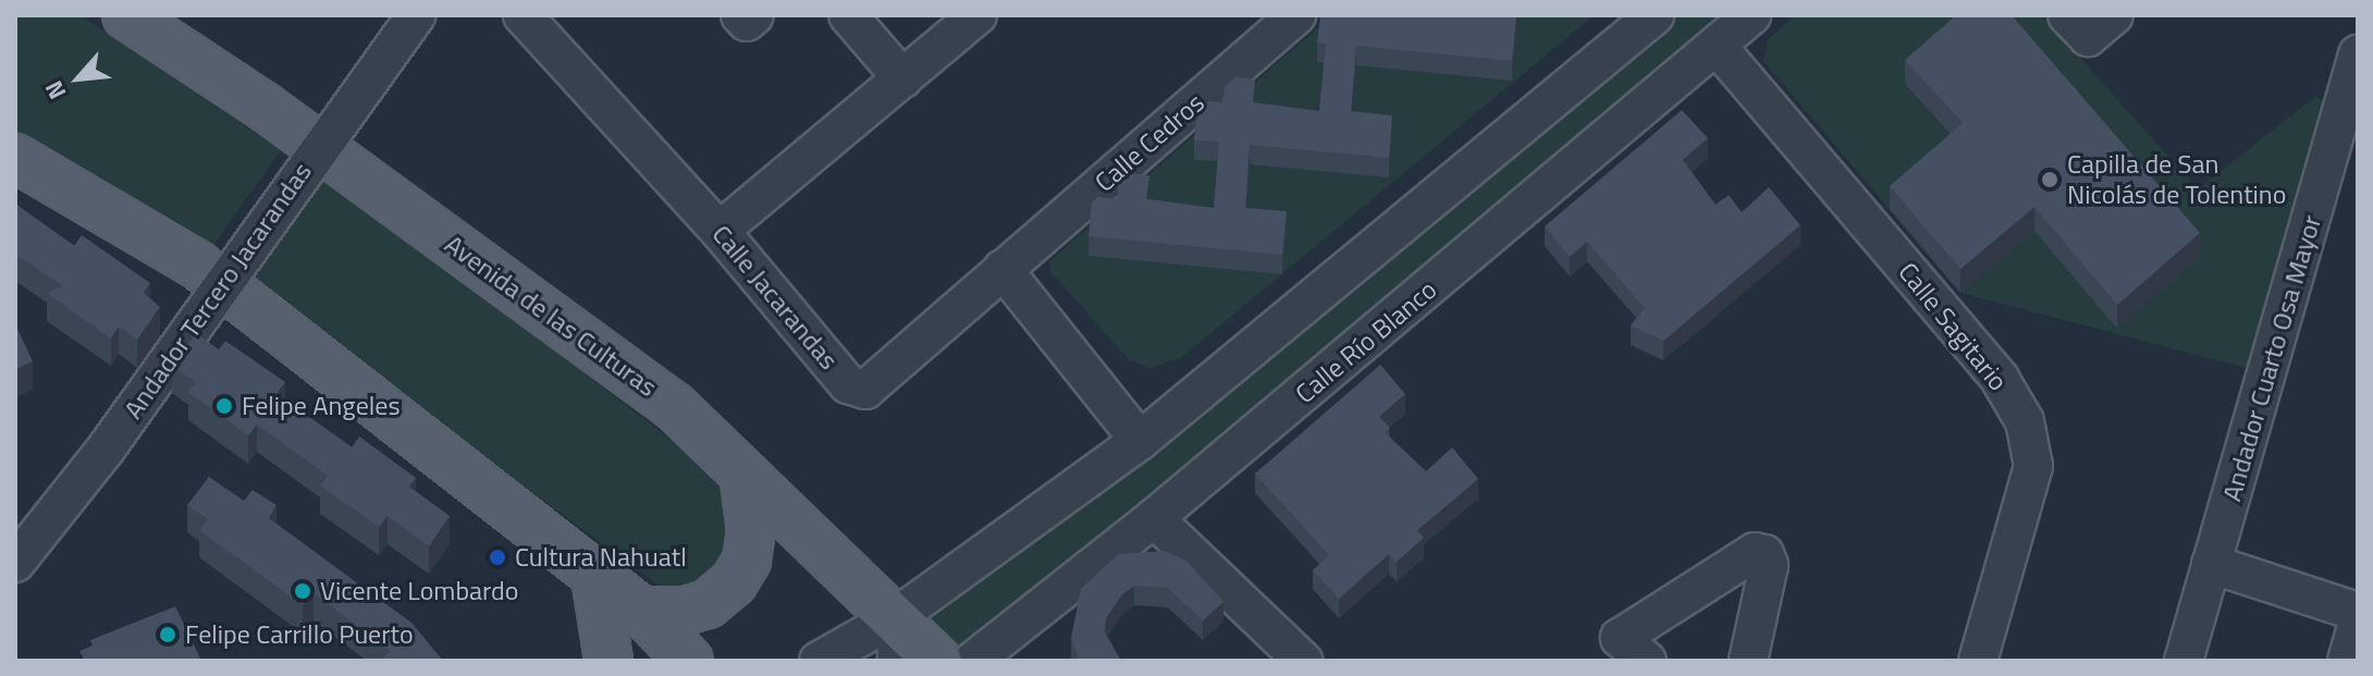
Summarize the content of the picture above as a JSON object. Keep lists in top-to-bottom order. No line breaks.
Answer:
{"streets":{"main road":["Avenida de las Culturas"],"street":["Calle Cedros","Andador Tercero Jacarandas","Calle Jacarandas","Calle Sagitario","Calle Río Blanco","Andador Cuarto Osa Mayor"]},"crossings":[["Calle Cedros","Calle Jacarandas"],["Calle Sagitario","Calle Río Blanco"]],"places":["Capilla de San Nicolás de Tolentino","Felipe Angeles","Cultura Nahuatl","Vicente Lombardo","Felipe Carrillo Puerto"],"north":"bottom left"}
